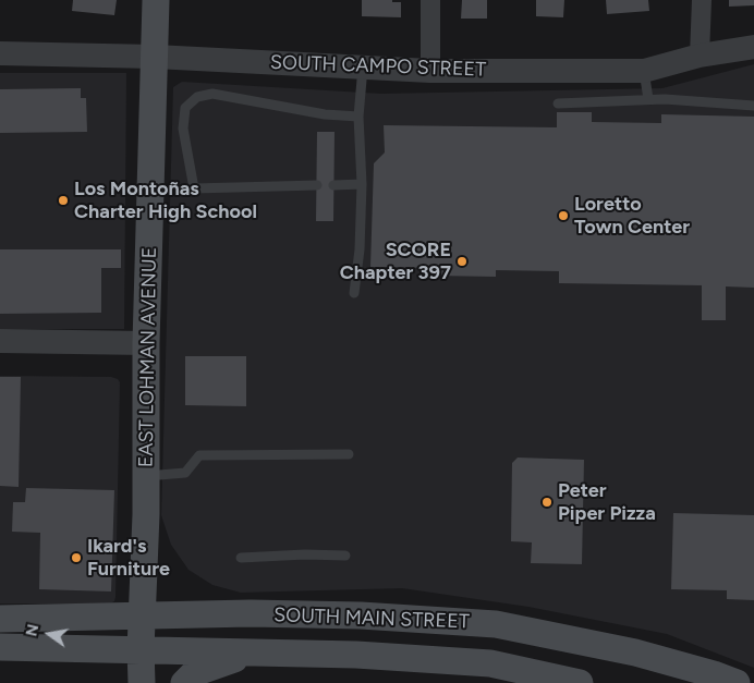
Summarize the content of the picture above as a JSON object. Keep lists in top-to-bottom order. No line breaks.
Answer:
{"streets":{"main road":["EAST LOHMAN AVENUE","SOUTH MAIN STREET"],"street":["SOUTH CAMPO STREET"]},"crossings":[["SOUTH CAMPO STREET","EAST LOHMAN AVENUE"],["EAST LOHMAN AVENUE","SOUTH MAIN STREET"]],"places":["Los Montoñas Charter High School","Loretto Town Center","SCORE Chapter 397","Peter Piper Pizza","Ikard's Furniture"],"north":"left"}
